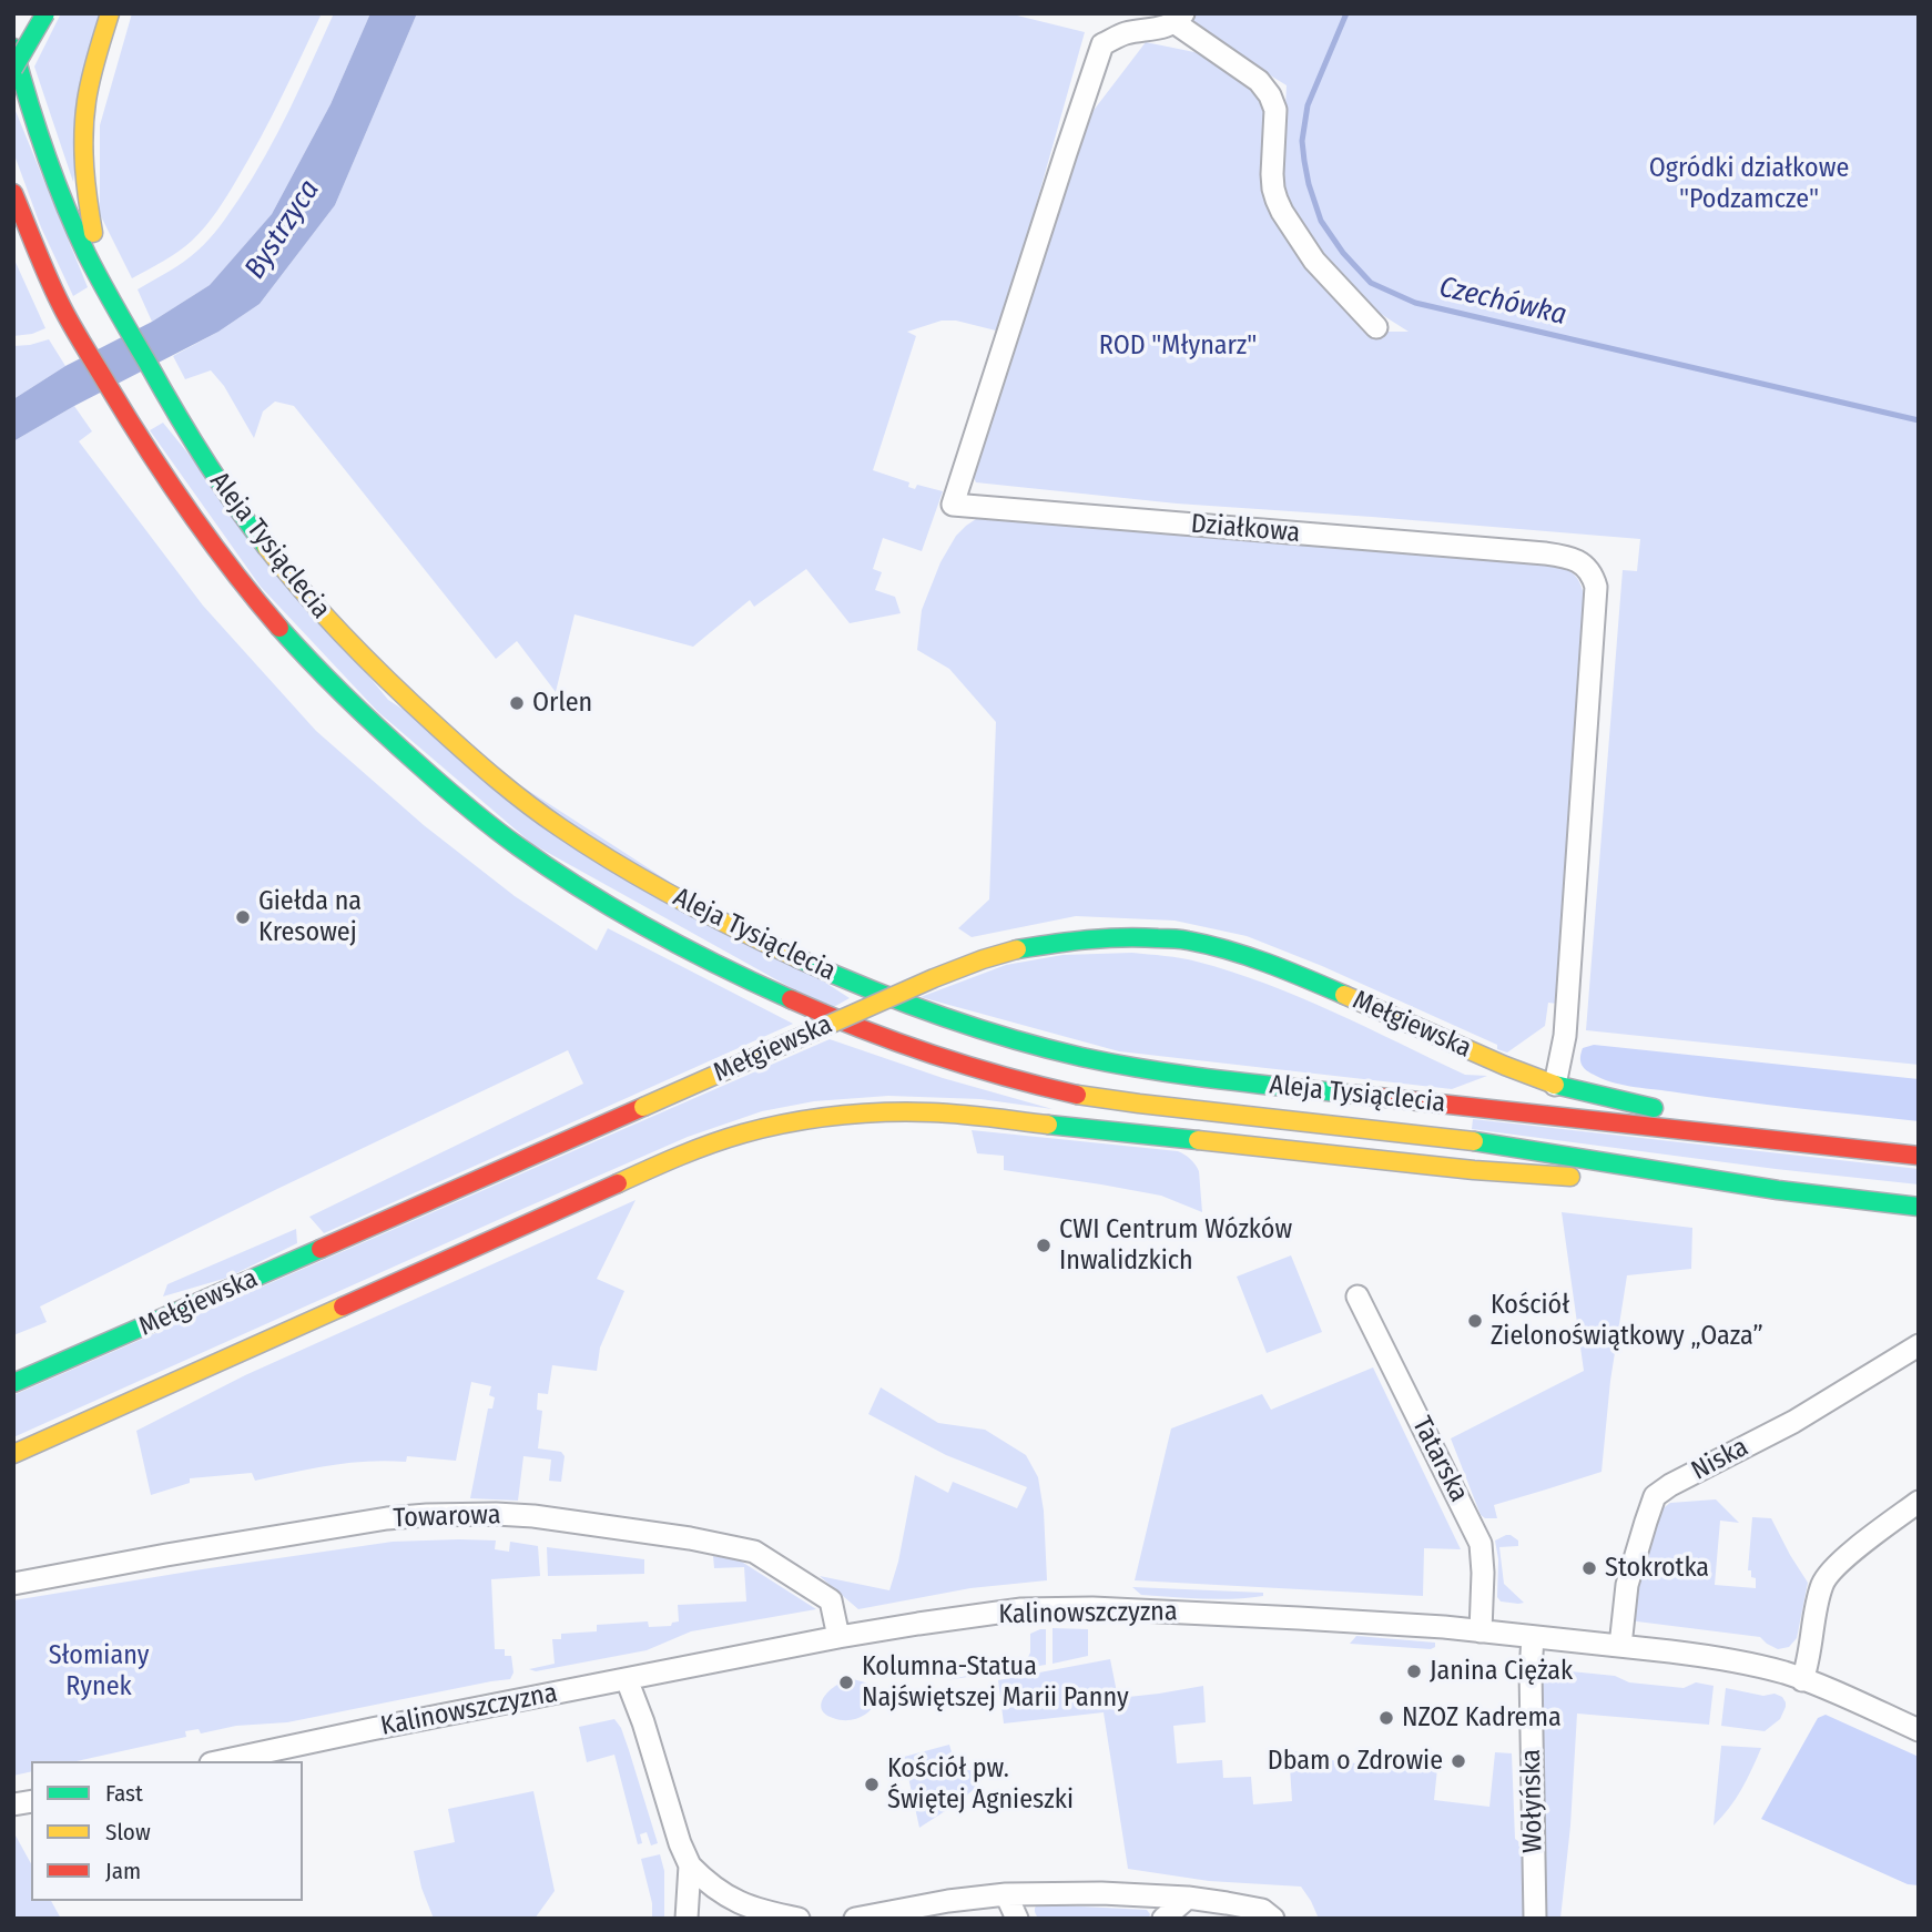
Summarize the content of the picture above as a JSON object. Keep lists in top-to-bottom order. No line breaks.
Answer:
{"streets":{"main road":["Aleja Tysiąclecia","Mełgiewska"],"street":["Działkowa","Tatarska","Niska","Towarowa","Kalinowszczyzna","Wołyńska"]},"crossings":[["Działkowa","Mełgiewska"],["Aleja Tysiąclecia","Mełgiewska"],["Tatarska","Kalinowszczyzna"],["Niska","Kalinowszczyzna"],["Towarowa","Kalinowszczyzna"],["Kalinowszczyzna","Wołyńska"]],"water":["Bystrzyca","Czechówka"],"parks":["Ogródki działkowe \"Podzamcze\"","ROD \"Młynarz\"","Słomiany Rynek"],"places":["Orlen","Giełda na Kresowej","CWI Centrum Wózków Inwalidzkich","Kościół Zielonoświątkowy „Oaza”","Stokrotka","Janina Ciężak","Kolumna-Statua Najświętszej Marii Panny","NZOZ Kadrema","Dbam o Zdrowie","Kościół pw. Świętej Agnieszki"],"legend":["Fast","Slow","Jam"]}
